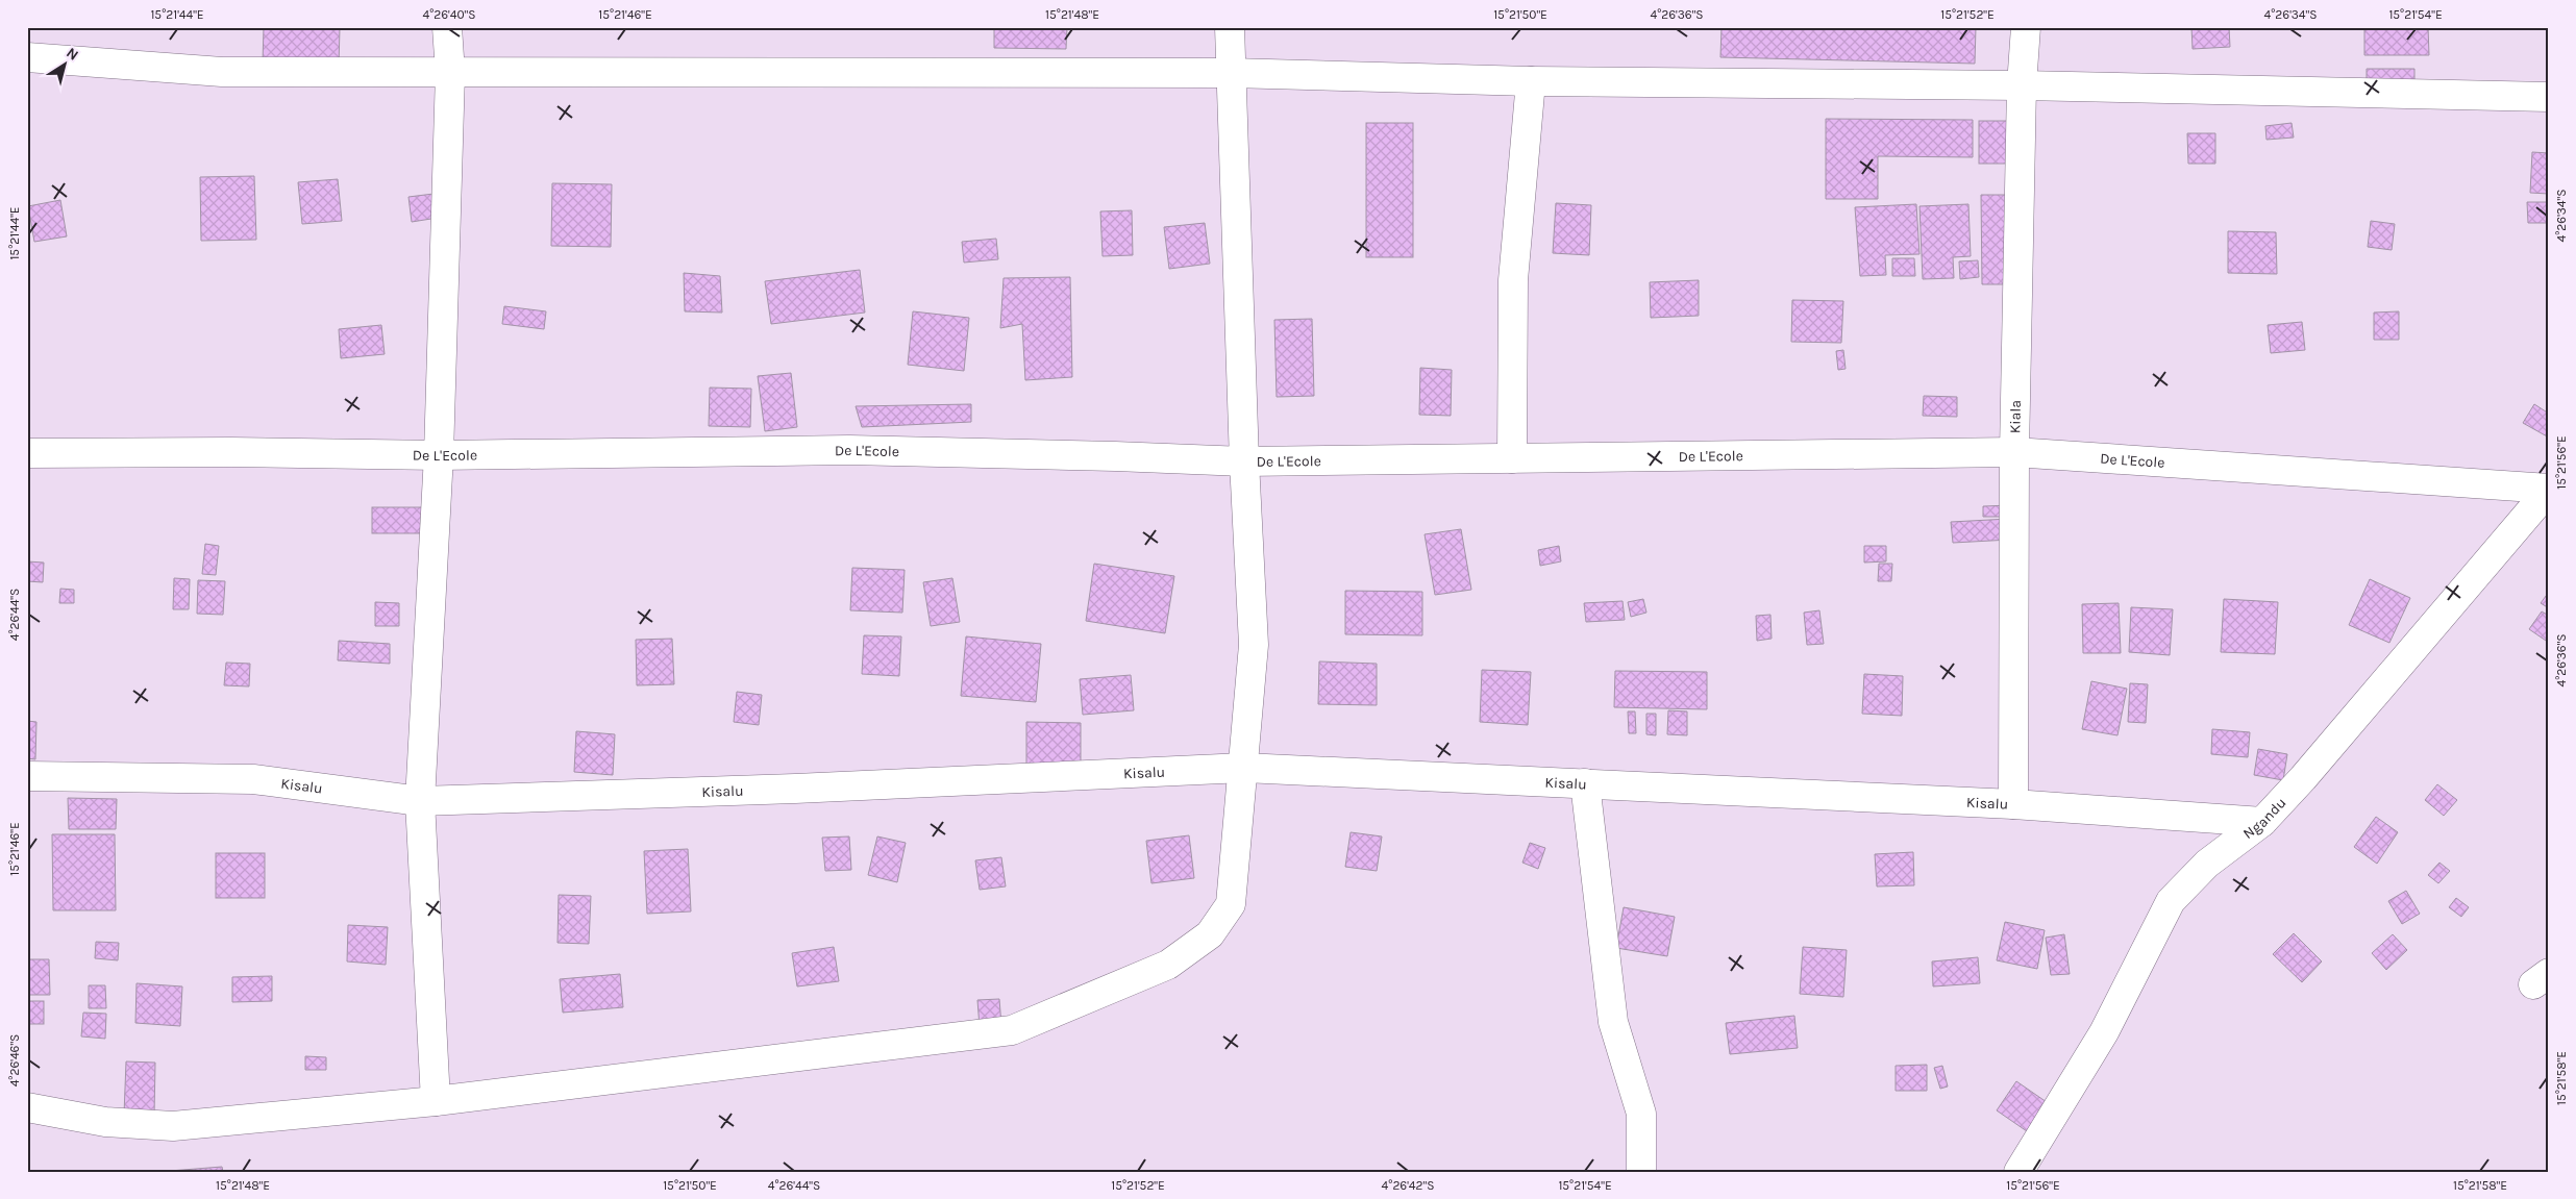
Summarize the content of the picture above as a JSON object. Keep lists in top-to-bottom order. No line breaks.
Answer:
{"streets":{"street":["Kiala","De L'Ecole","Kisalu","Ngandu"]},"crossings":[["Kiala","De L'Ecole"],["Kiala","Kisalu"],["De L'Ecole","Ngandu"],["Kisalu","Ngandu"]],"north":"top right","coordinates":["15°21'44\"E","4°26'40\"S","15°21'46\"E","15°21'48\"E","15°21'50\"E","4°26'36\"S","15°21'52\"E","4°26'34\"S","15°21'54\"E","15°21'56\"E","4°26'44\"S","4°26'46\"S","15°21'58\"E","4°26'42\"S"]}
